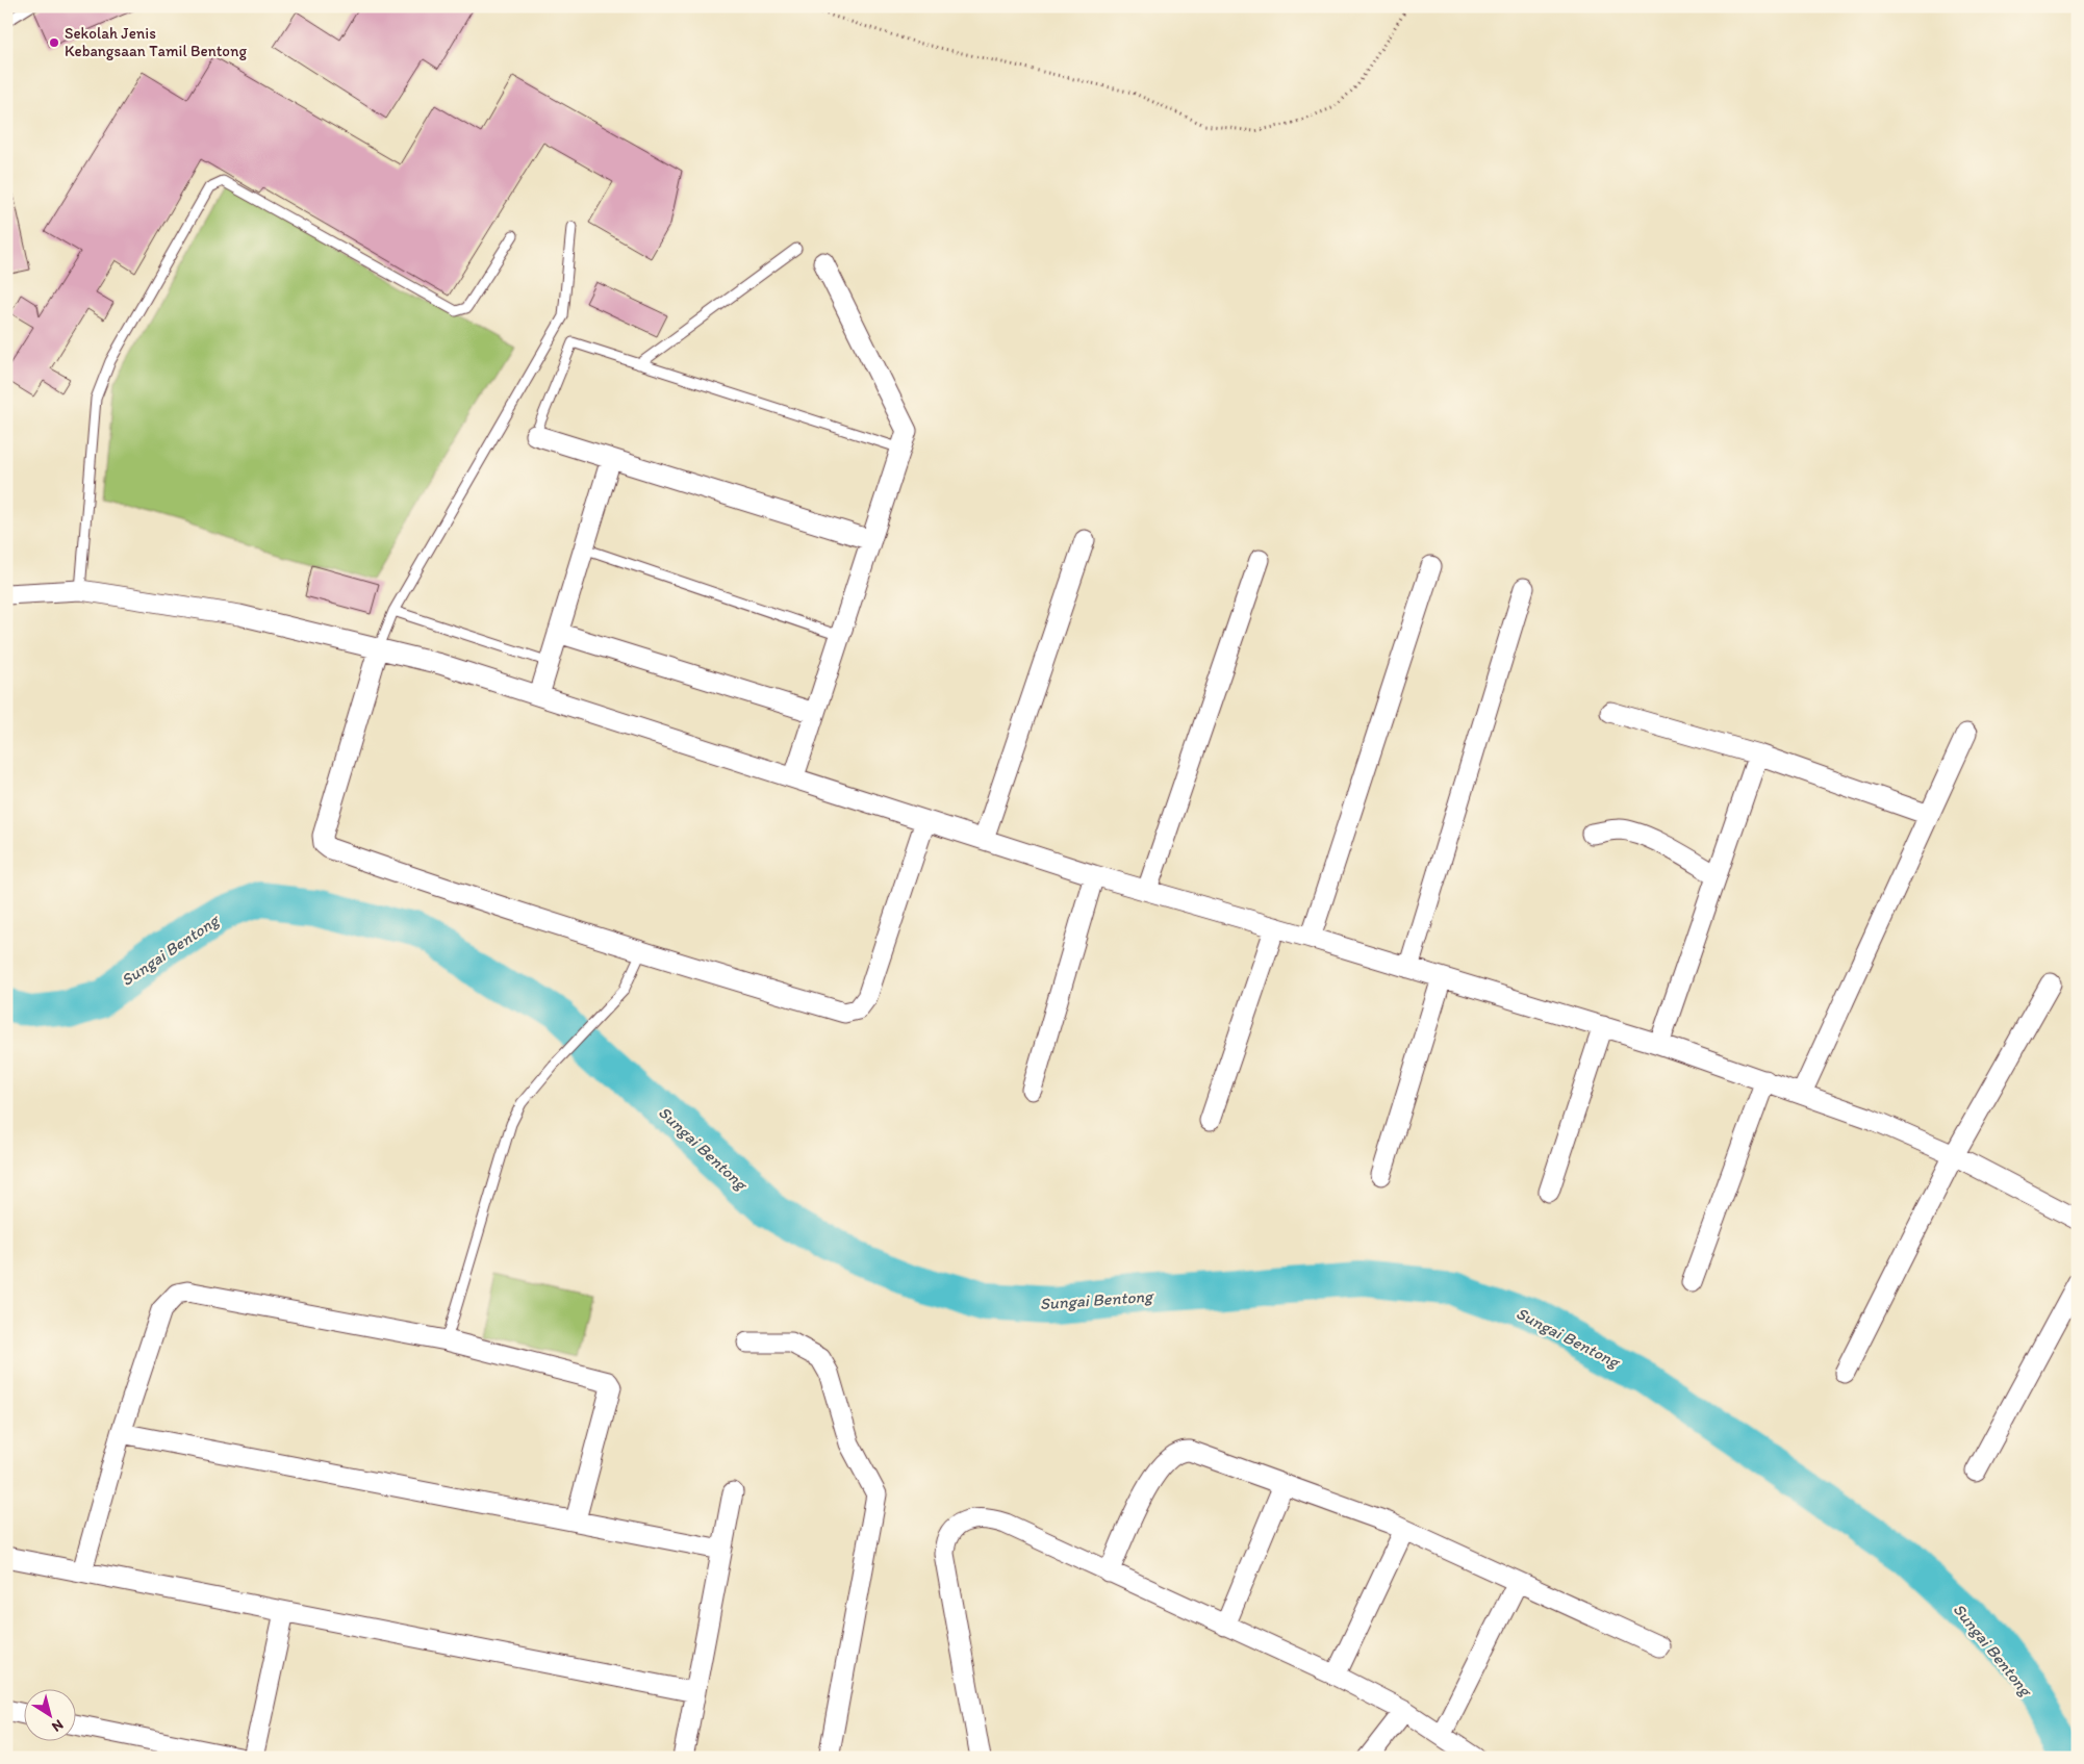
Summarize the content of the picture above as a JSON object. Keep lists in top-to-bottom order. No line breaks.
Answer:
{"water":["Sungai Bentong"],"places":["Sekolah Jenis Kebangsaan Tamil Bentong"],"north":"bottom right"}
